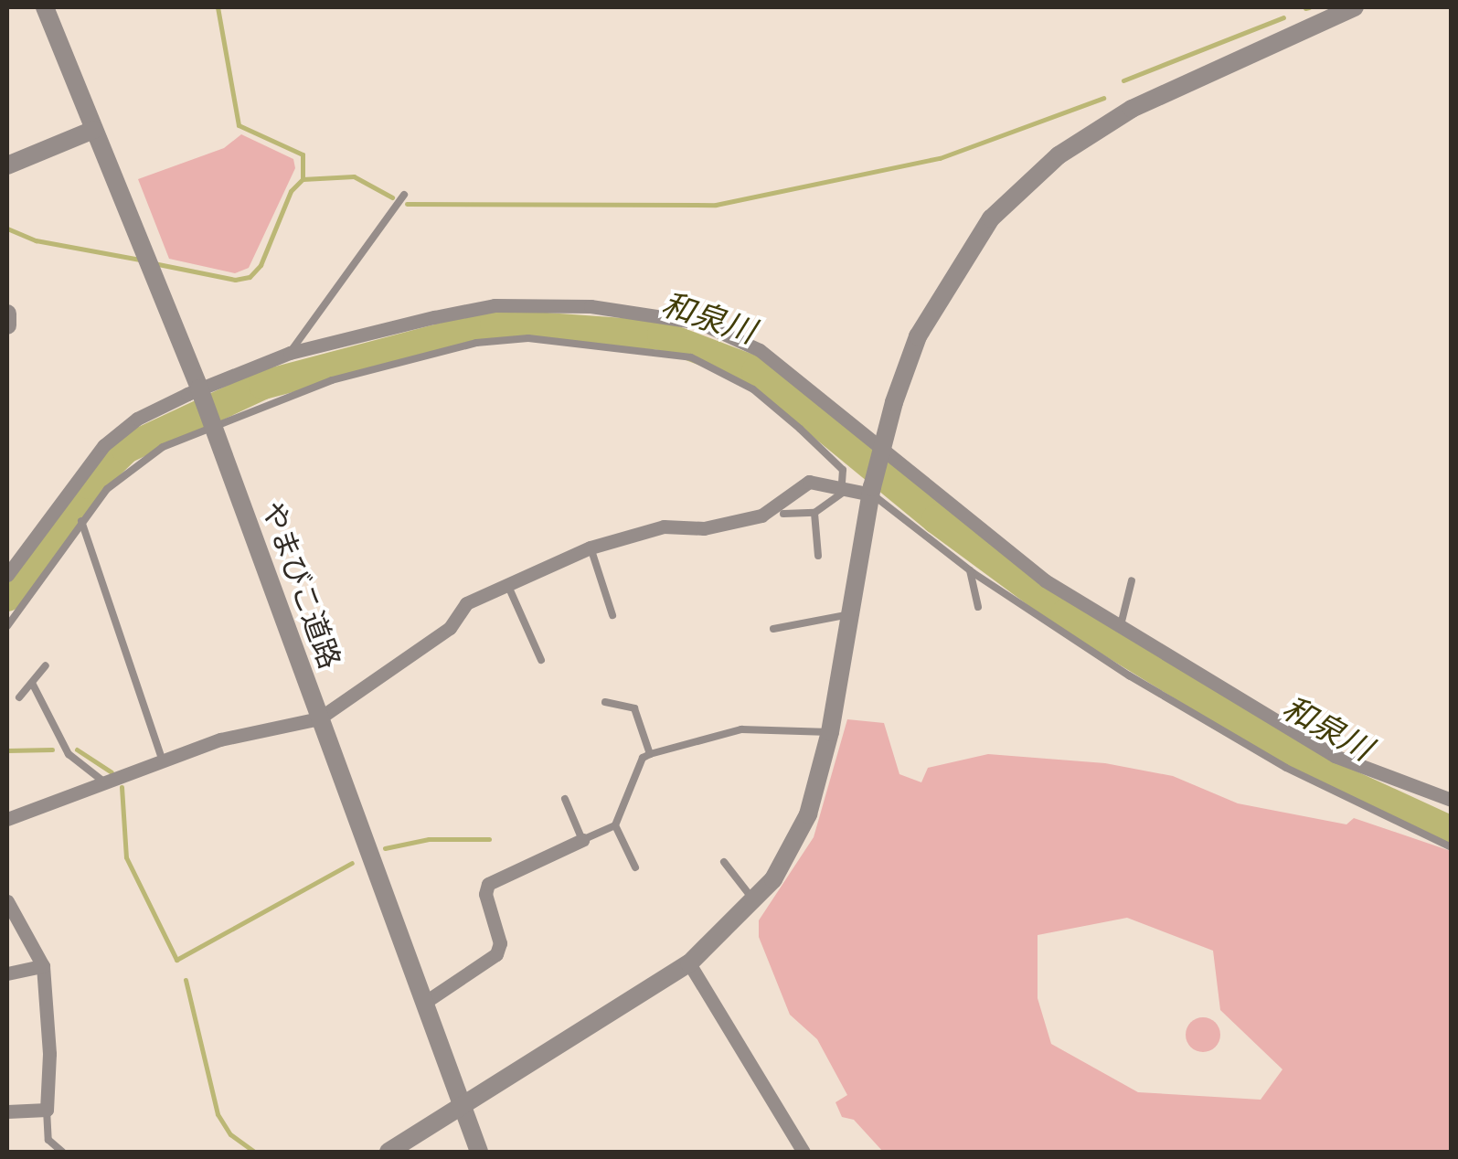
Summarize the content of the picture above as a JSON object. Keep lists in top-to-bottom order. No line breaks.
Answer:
{"streets":{"street":["やまびこ道路"]},"water":["和泉川"]}
